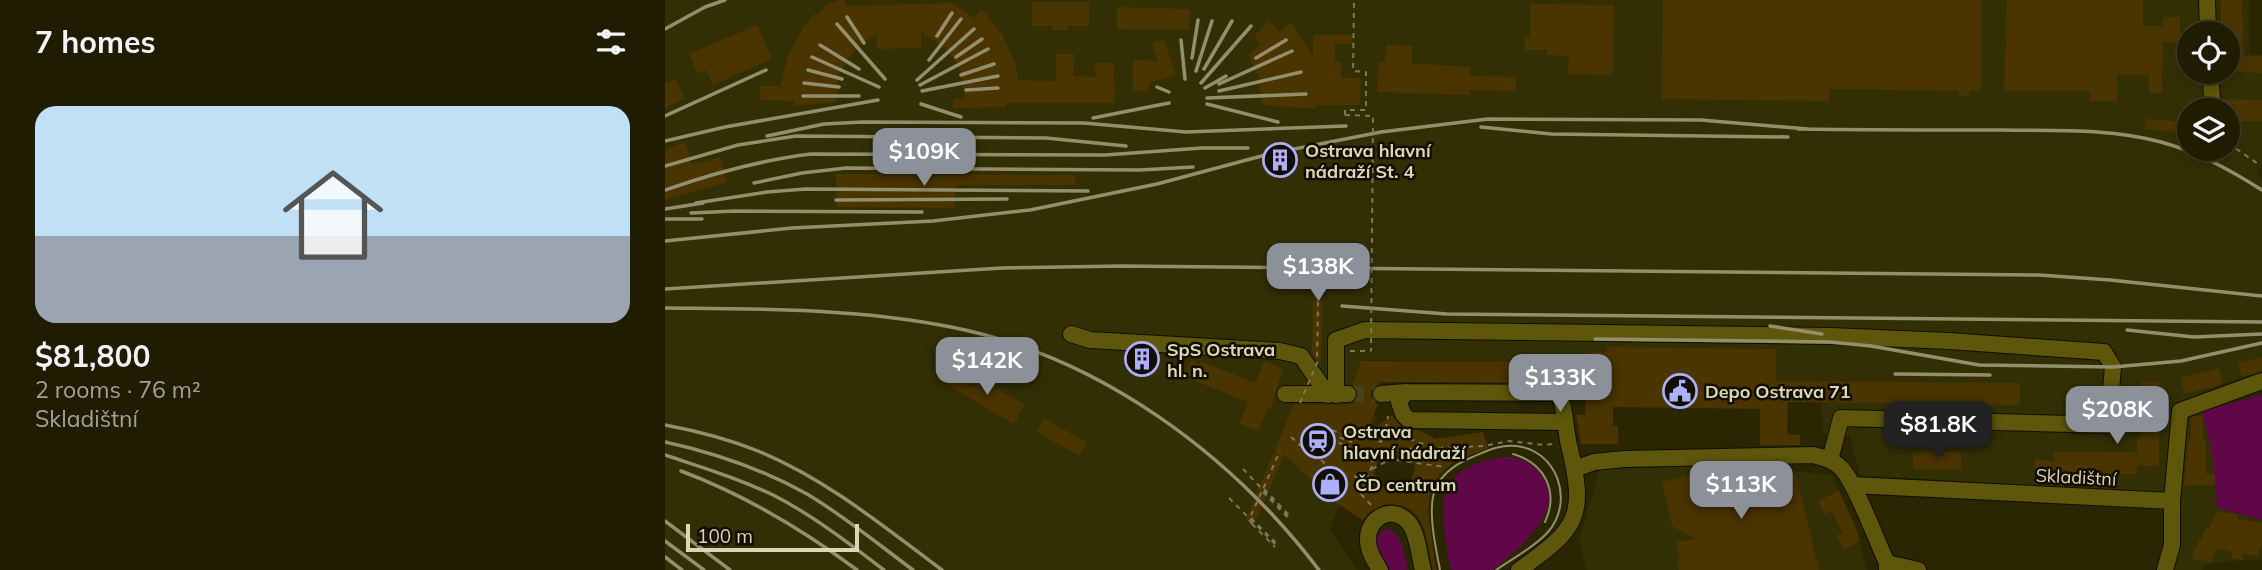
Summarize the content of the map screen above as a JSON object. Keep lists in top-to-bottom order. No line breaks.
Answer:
{"streets":{"street":["Skladištní"]},"places":{"building":["Ostrava hlavní nádraží St. 4","SpS Ostrava hl. n."],"public building":["Depo Ostrava 71"],"station":["Ostrava hlavní nádraží"],"shop":["ČD centrum"]},"scale_bar":"100 m","page":{"heading":"7 homes","list":[{"name":"$81,800","note":"2 rooms · 76 m² · Skladištní"}],"price":["$109K","$138K","$142K","$133K","$208K","$81.8K","$113K"],"scale":"100 m"}}
